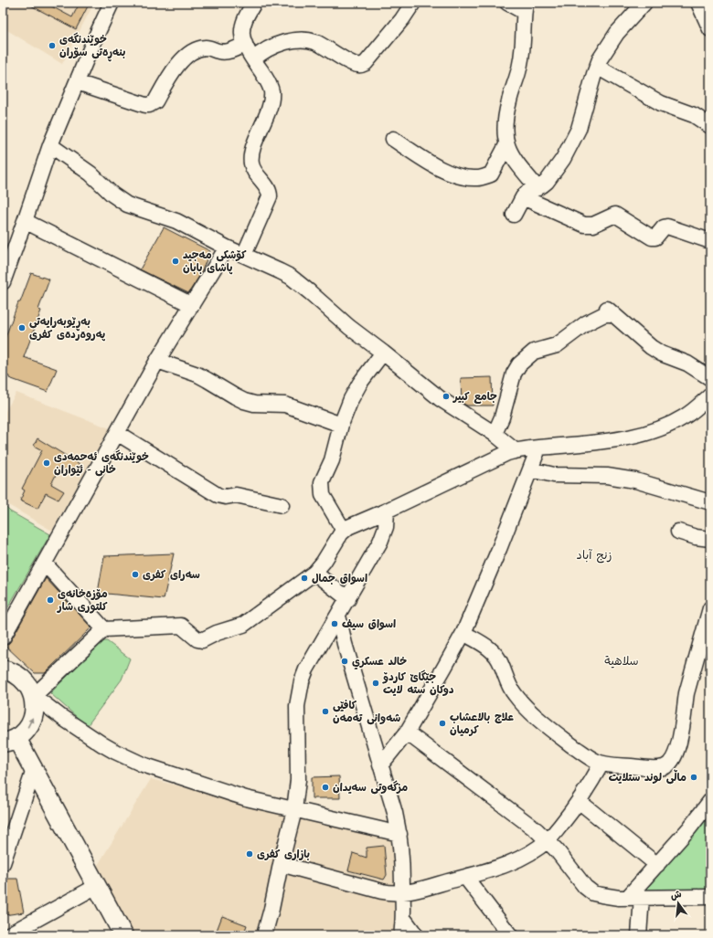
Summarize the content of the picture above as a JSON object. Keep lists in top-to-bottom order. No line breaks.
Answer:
{"districts":["زنج آباد","سلاهية"],"places":["خوێندنگەی بنەڕەتی سۆران","کۆشکی مەجید پاشای بابان","بەڕێوبەرایەتی پەروەردەی کفری","جامع كبير","خوێندنگەی ئەحمەدی خانی - ئێواران","سەرای کفری","اسواق جمال","مۆزەخانەی کلتوری شار","اسواق سيف","خالد عسکري","جێگاێ کاردۆ دوکان ستە لایت","کافێی شەوانی تەمەن","علاج بالاعشاب كرميان","ماڵی لوند ستلایت","مزگەوتی سەیدان","بازاری کفری"],"north":"top"}
